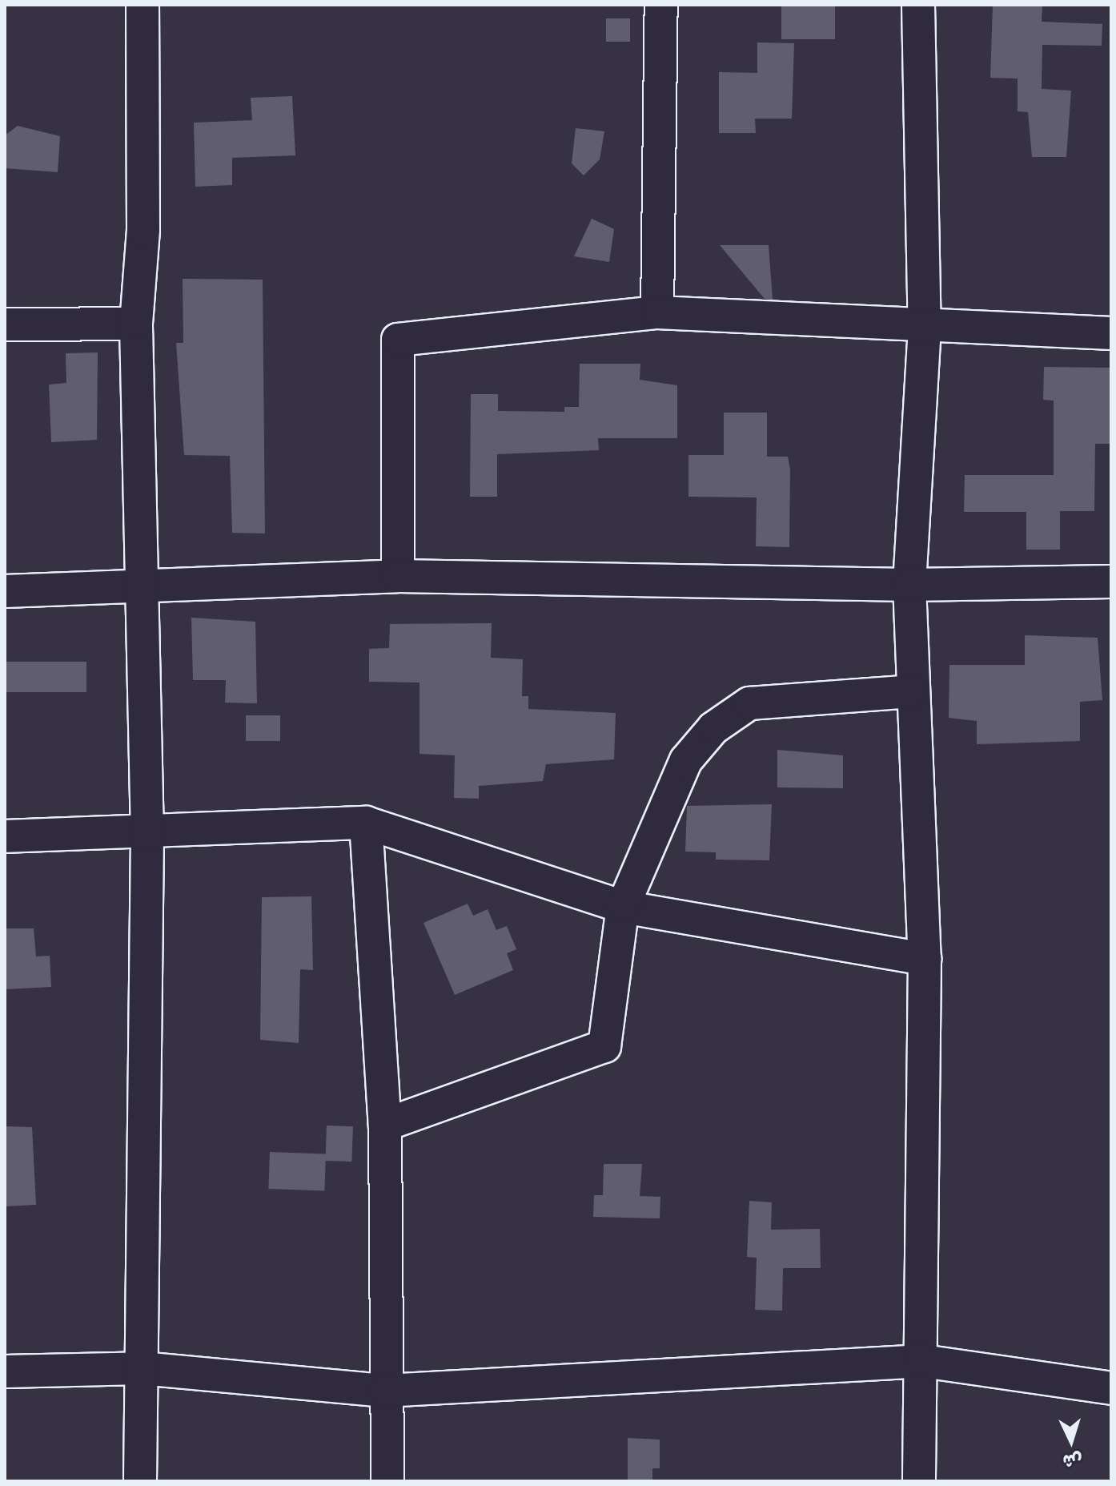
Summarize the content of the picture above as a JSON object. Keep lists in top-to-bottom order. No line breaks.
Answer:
{"north":"bottom"}
